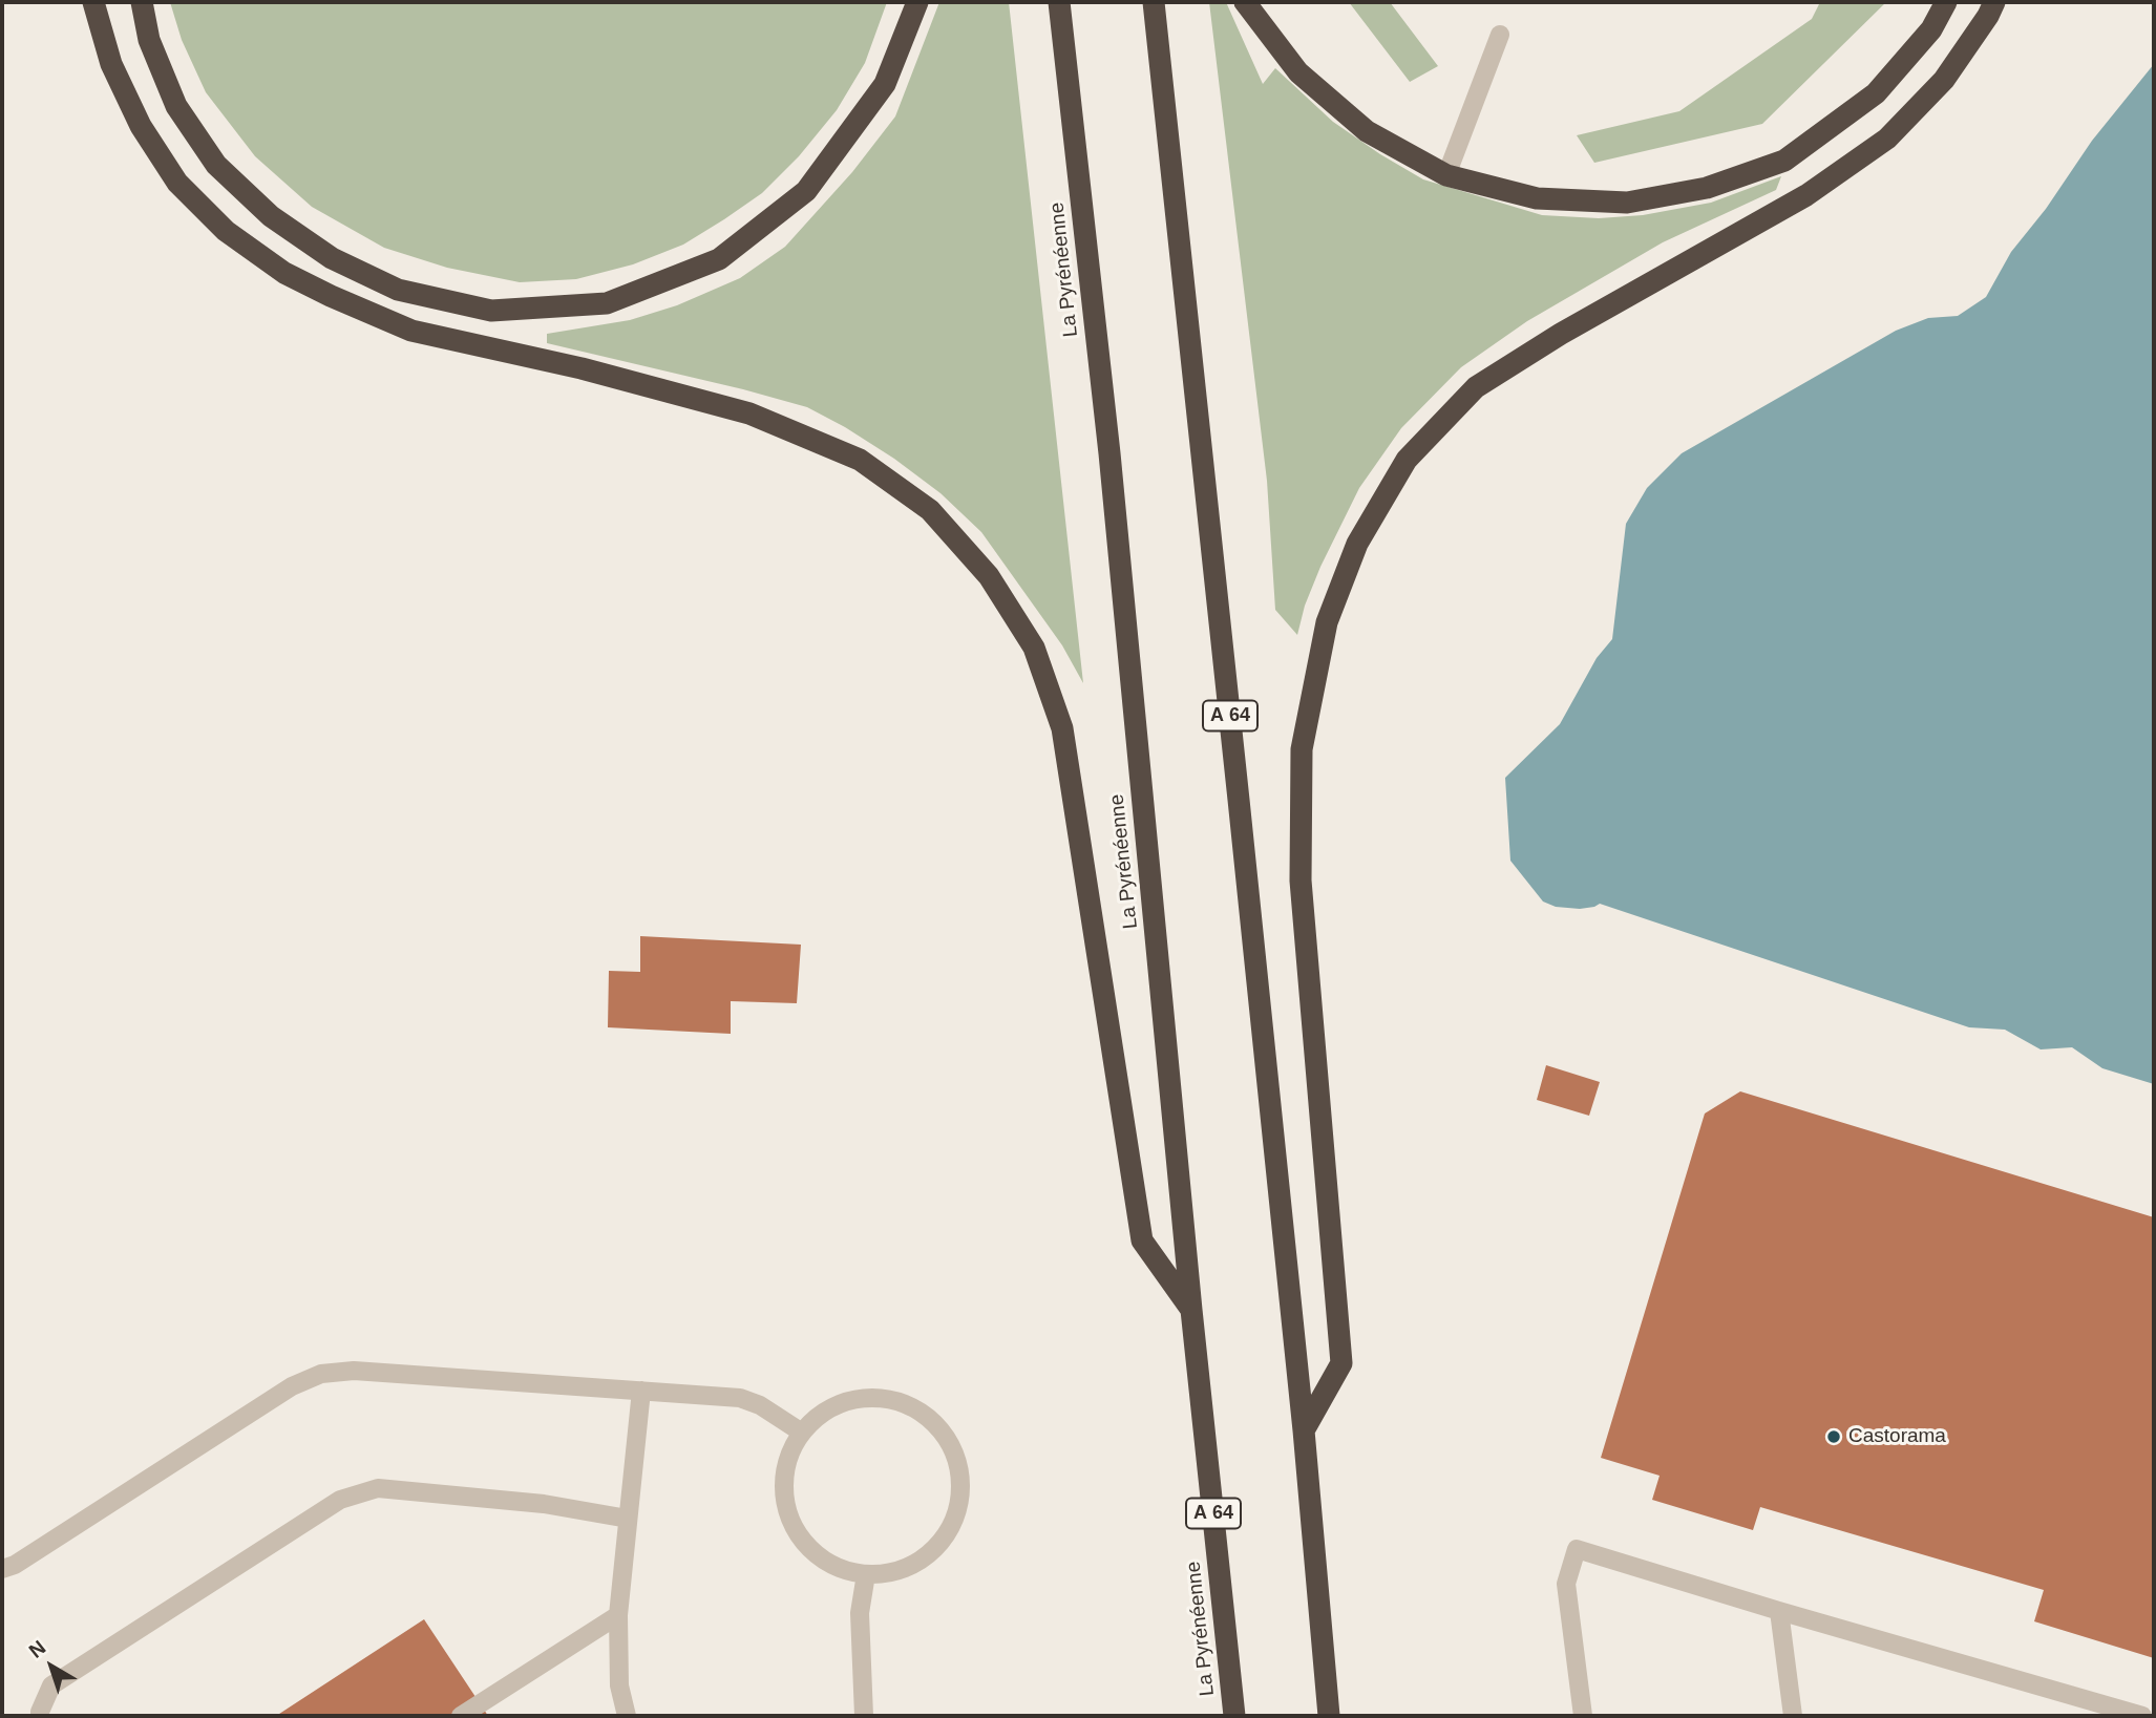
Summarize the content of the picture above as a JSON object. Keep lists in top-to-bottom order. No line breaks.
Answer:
{"streets":{"highway":["La Pyrénéenne","A 64"]},"places":["Castorama"],"north":"top left"}
